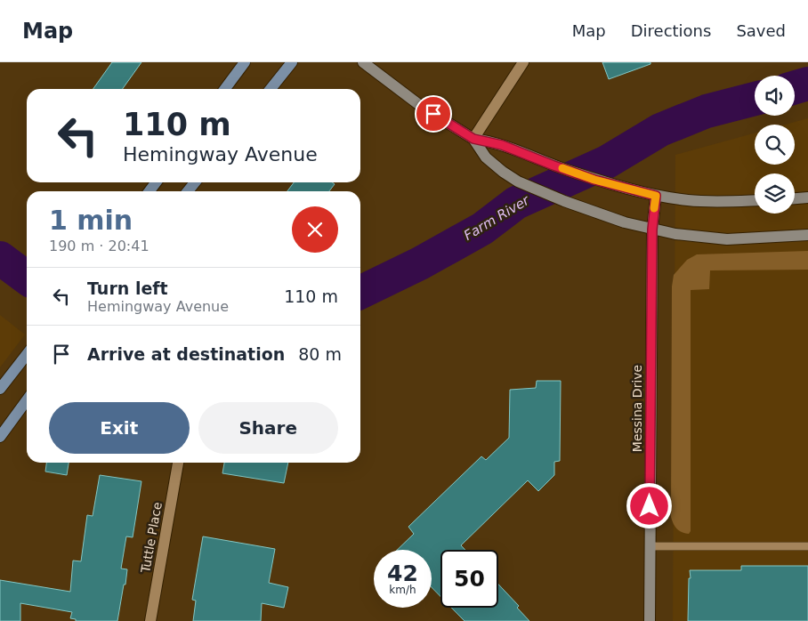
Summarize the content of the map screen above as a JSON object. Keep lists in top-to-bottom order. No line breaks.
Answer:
{"streets":{"main road":["Messina Drive"],"street":["Tuttle Place"]},"water":["Farm River"],"page":{"header":"Map","nav":["Map","Directions","Saved"],"turn":["110 m","Hemingway Avenue"],"heading":["1 min","190 m · 20:41"],"list":[{"name":"Turn left","note":"Hemingway Avenue","value":"110 m"},{"name":"Arrive at destination","value":"80 m"}],"buttons":["Exit","Share"],"speed":"42 km/h","limit":"50"}}
